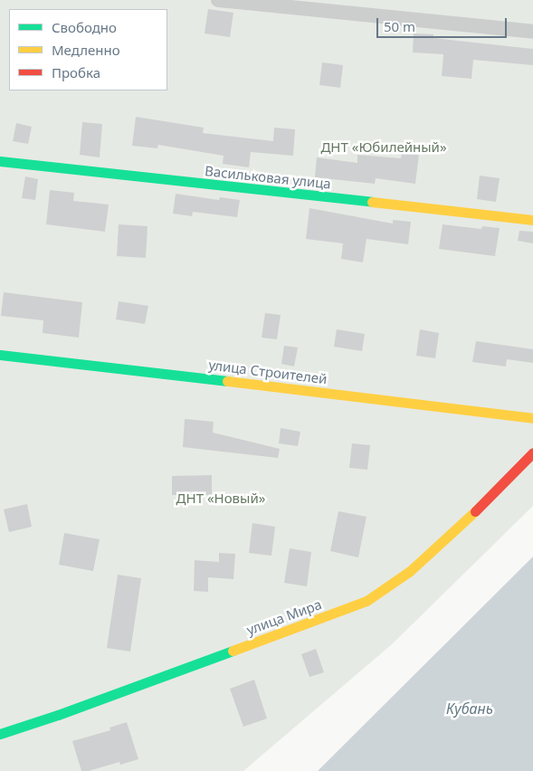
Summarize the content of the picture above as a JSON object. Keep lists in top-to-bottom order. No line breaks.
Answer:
{"streets":{"street":["Васильковая улица","улица Строителей","улица Мира"]},"water":["Кубань"],"parks":["ДНТ «Юбилейный»","ДНТ «Новый»"],"legend":["Свободно","Медленно","Пробка"],"scale_bar":"50 m"}
